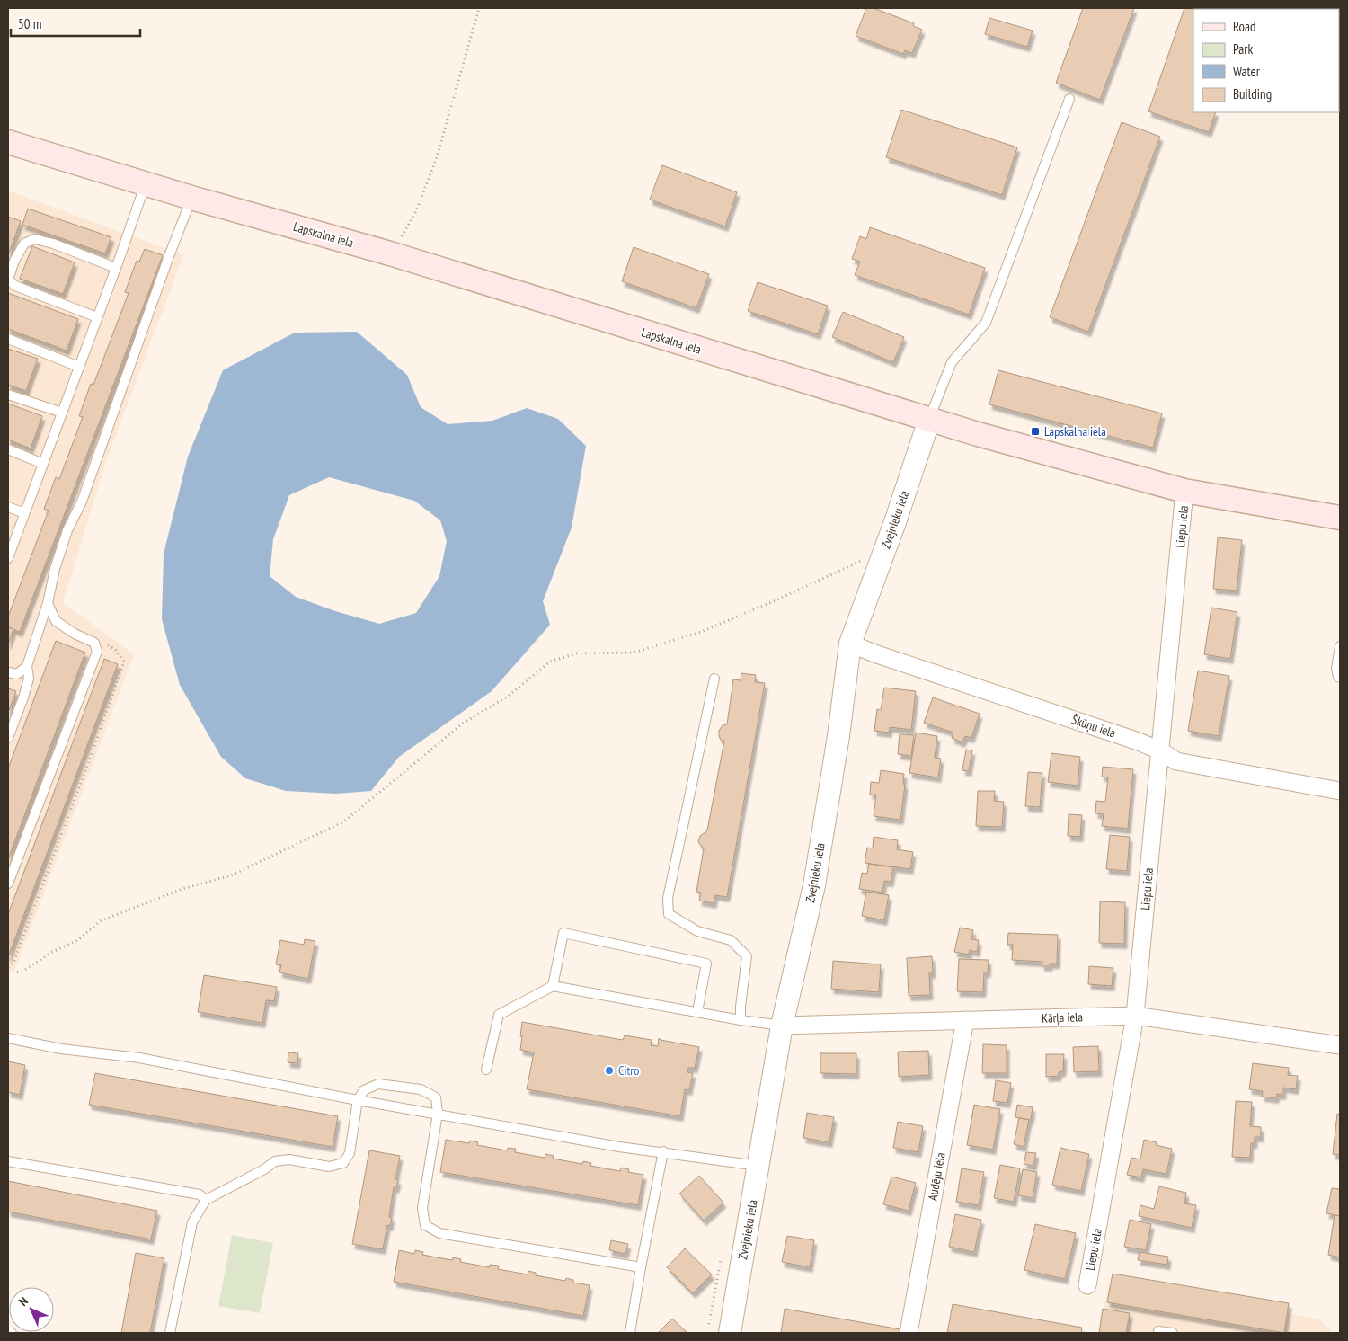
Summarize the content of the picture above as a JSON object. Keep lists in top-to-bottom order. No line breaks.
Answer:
{"streets":{"main road":["Lapskalna iela"],"street":["Zvejnieku iela","Liepu iela","Šķūņu iela","Kārļa iela","Audēju iela"]},"crossings":[["Lapskalna iela","Zvejnieku iela"],["Lapskalna iela","Liepu iela"],["Zvejnieku iela","Šķūņu iela"],["Zvejnieku iela","Kārļa iela"],["Liepu iela","Šķūņu iela"],["Liepu iela","Kārļa iela"],["Kārļa iela","Audēju iela"]],"places":{"transit":["Lapskalna iela"],"other":["Citro"]},"legend":["Road","Park","Water","Building"],"scale_bar":"50 m","north":"top left"}
